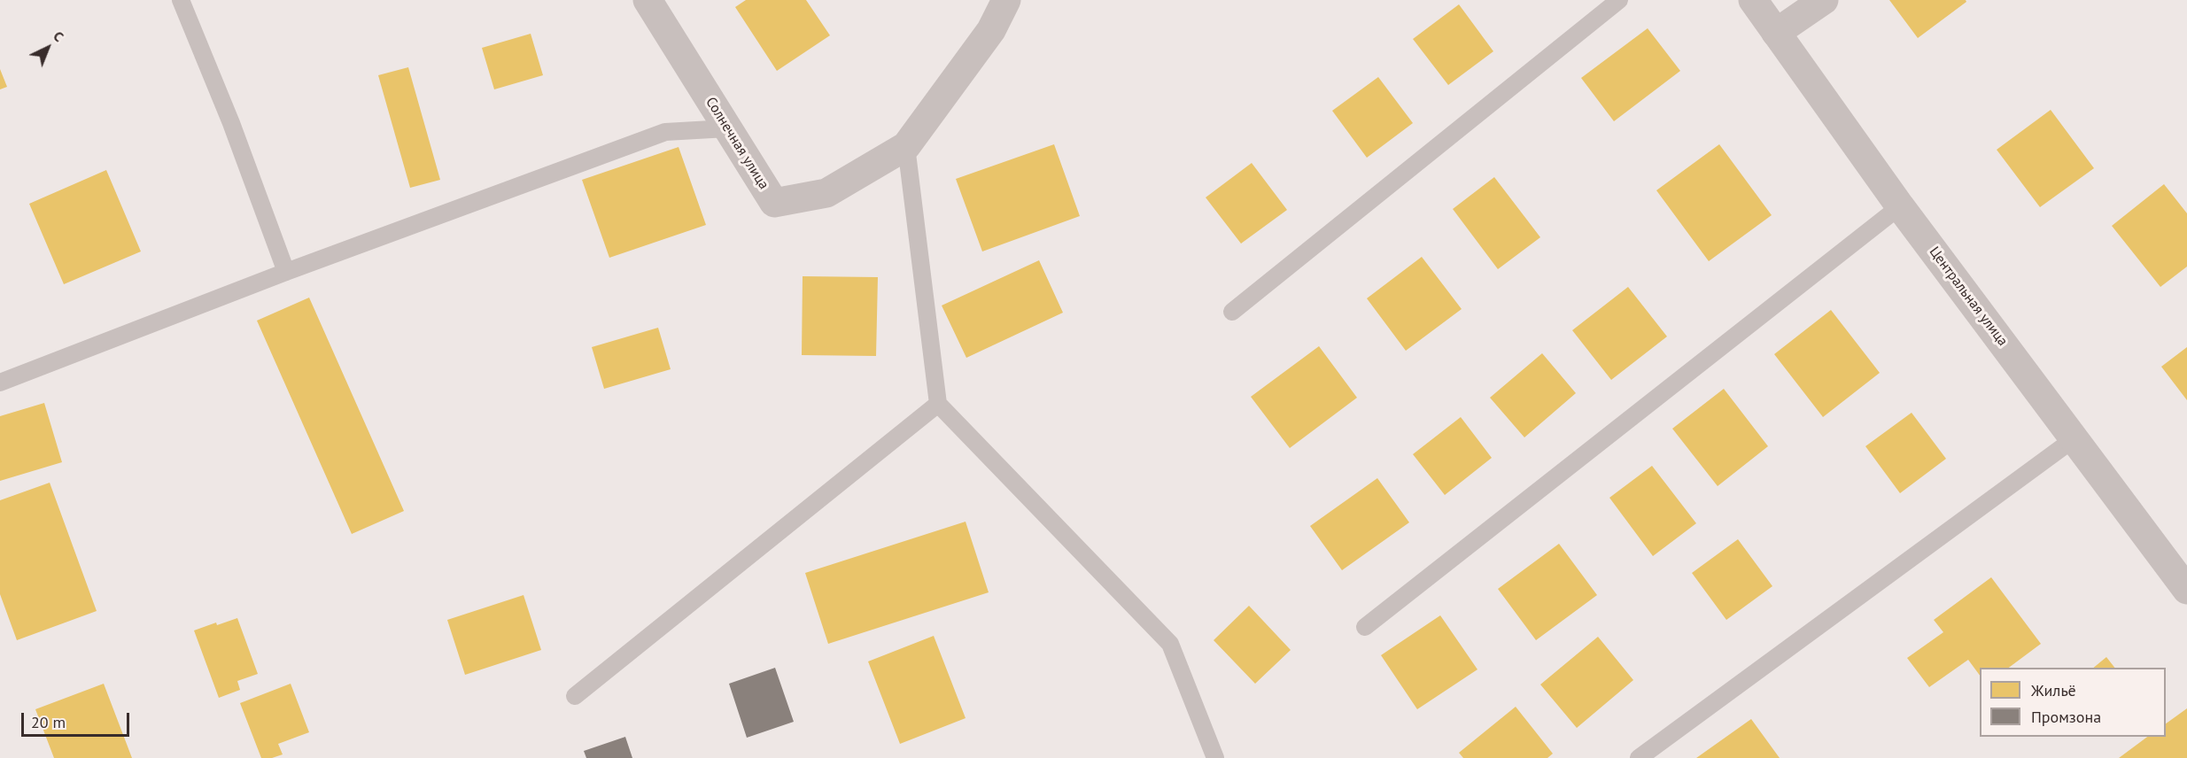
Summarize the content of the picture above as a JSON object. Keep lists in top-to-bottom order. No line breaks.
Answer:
{"streets":{"street":["Солнечная улица","Центральная улица"]},"legend":["Жильё","Промзона"],"scale_bar":"20 m","north":"top right"}
